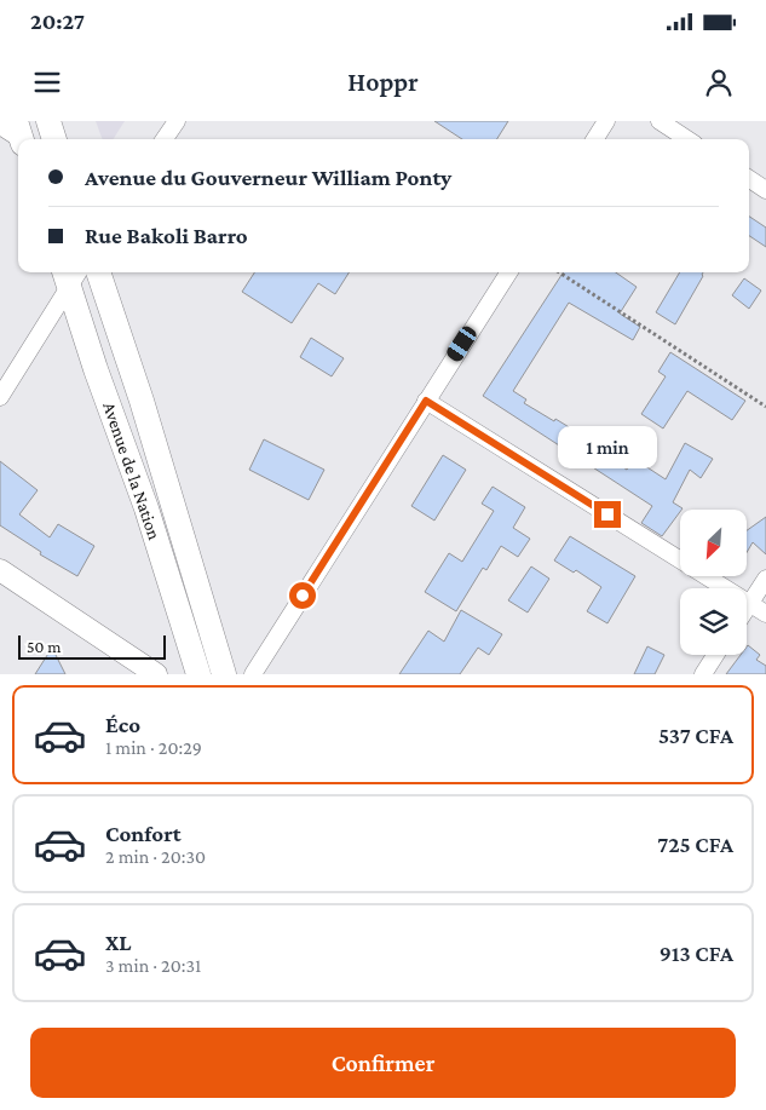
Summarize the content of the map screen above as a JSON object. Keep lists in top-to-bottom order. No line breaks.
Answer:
{"streets":{"main road":["Avenue de la Nation"]},"scale_bar":"50 m","north":"bottom left","page":{"status":"20:27","header":"Hoppr","banner":["Avenue du Gouverneur William Ponty","Rue Bakoli Barro"],"bubble":"1 min","scale":"50 m","list":[{"name":"Éco","note":"1 min · 20:29","value":"537 CFA"},{"name":"Confort","note":"2 min · 20:30","value":"725 CFA"},{"name":"XL","note":"3 min · 20:31","value":"913 CFA"}],"buttons":"Confirmer"}}
